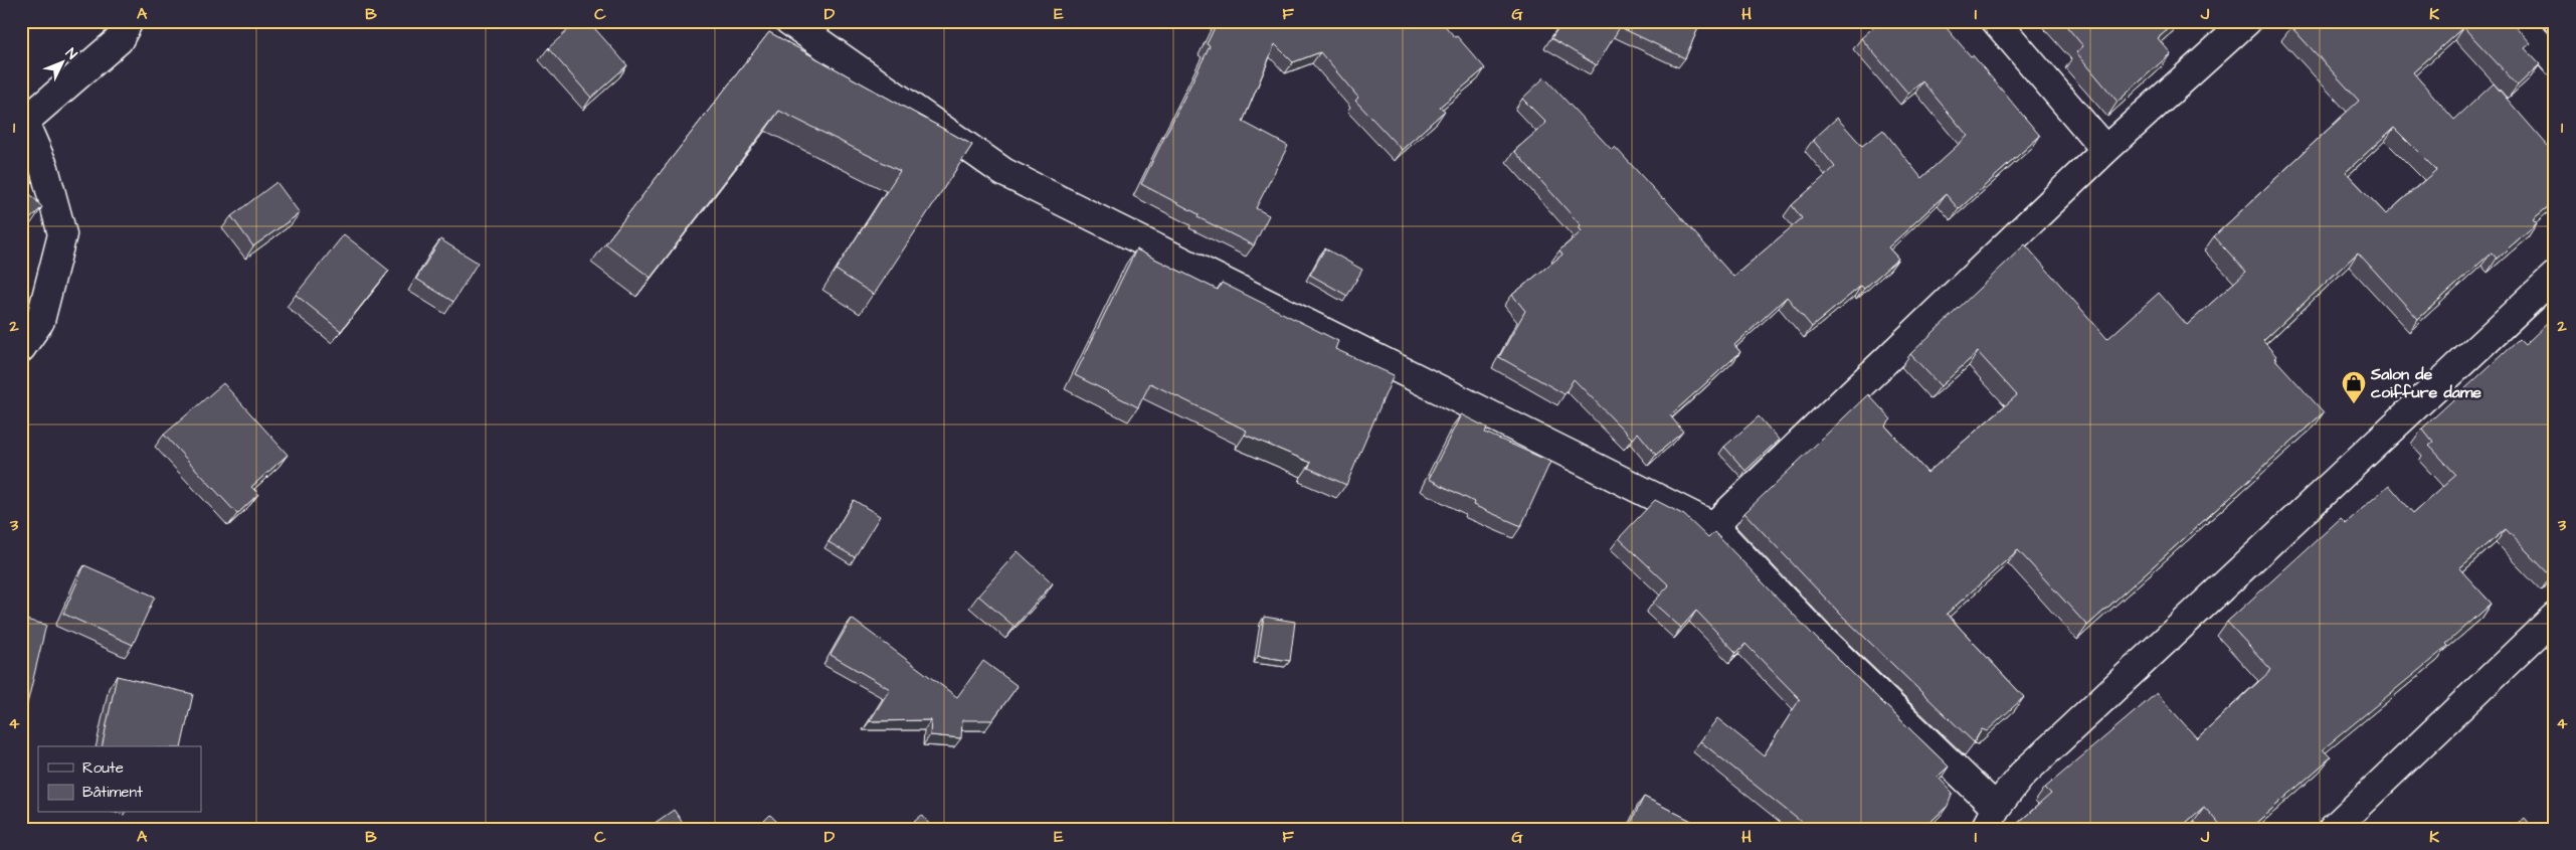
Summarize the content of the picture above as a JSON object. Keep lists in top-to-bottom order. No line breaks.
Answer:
{"places":{"shop":["Salon de coiffure dame"]},"legend":["Route","Bâtiment"],"north":"top right","grid":{"columns":["A","B","C","D","E","F","G","H","I","J","K"],"rows":["1","2","3","4"]}}
